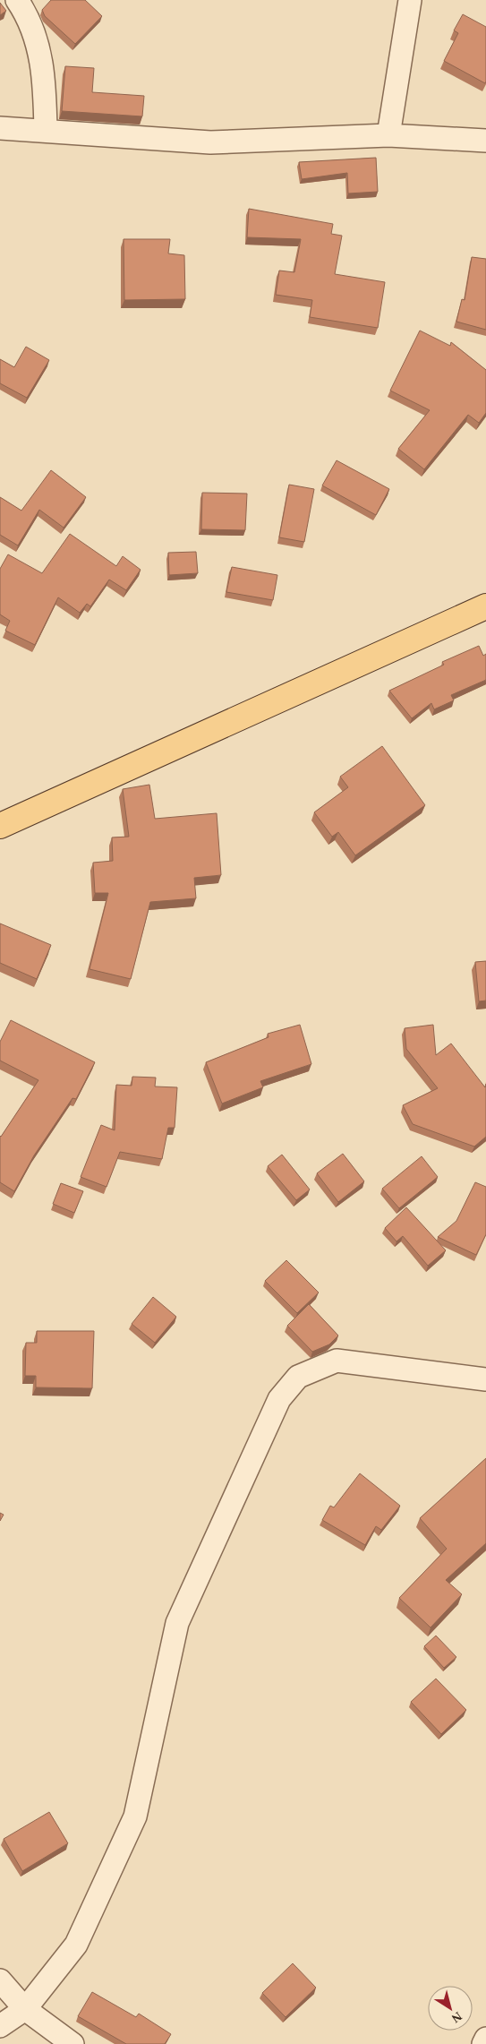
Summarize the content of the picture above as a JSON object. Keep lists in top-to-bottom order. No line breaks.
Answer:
{"north":"bottom right"}
